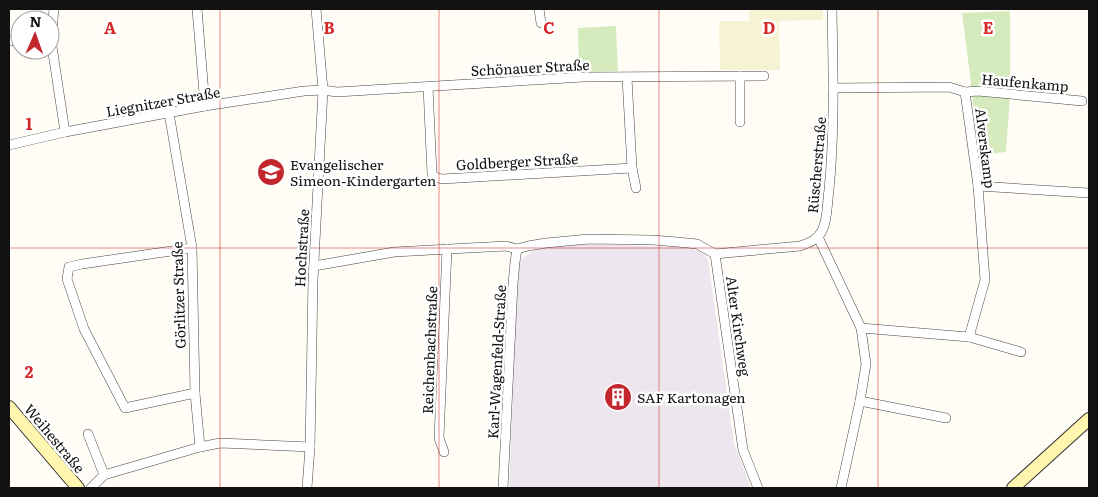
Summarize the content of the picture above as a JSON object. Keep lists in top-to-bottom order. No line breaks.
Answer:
{"streets":{"main road":["Weihestraße"],"street":["Schönauer Straße","Haufenkamp","Liegnitzer Straße","Alverskamp","Goldberger Straße","Rüscherstraße","Hochstraße","Görlitzer Straße","Alter Kirchweg","Reichenbachstraße","Karl-Wagenfeld-Straße"]},"crossings":[["Schönauer Straße","Liegnitzer Straße"],["Schönauer Straße","Goldberger Straße"],["Schönauer Straße","Hochstraße"],["Haufenkamp","Alverskamp"],["Liegnitzer Straße","Hochstraße"],["Liegnitzer Straße","Görlitzer Straße"],["Alverskamp","Rüscherstraße"]],"places":{"school or university":["Evangelischer Simeon-Kindergarten"],"building":["SAF Kartonagen"]},"north":"top","grid":{"columns":["A","B","C","D","E"],"rows":["1","2"]}}
